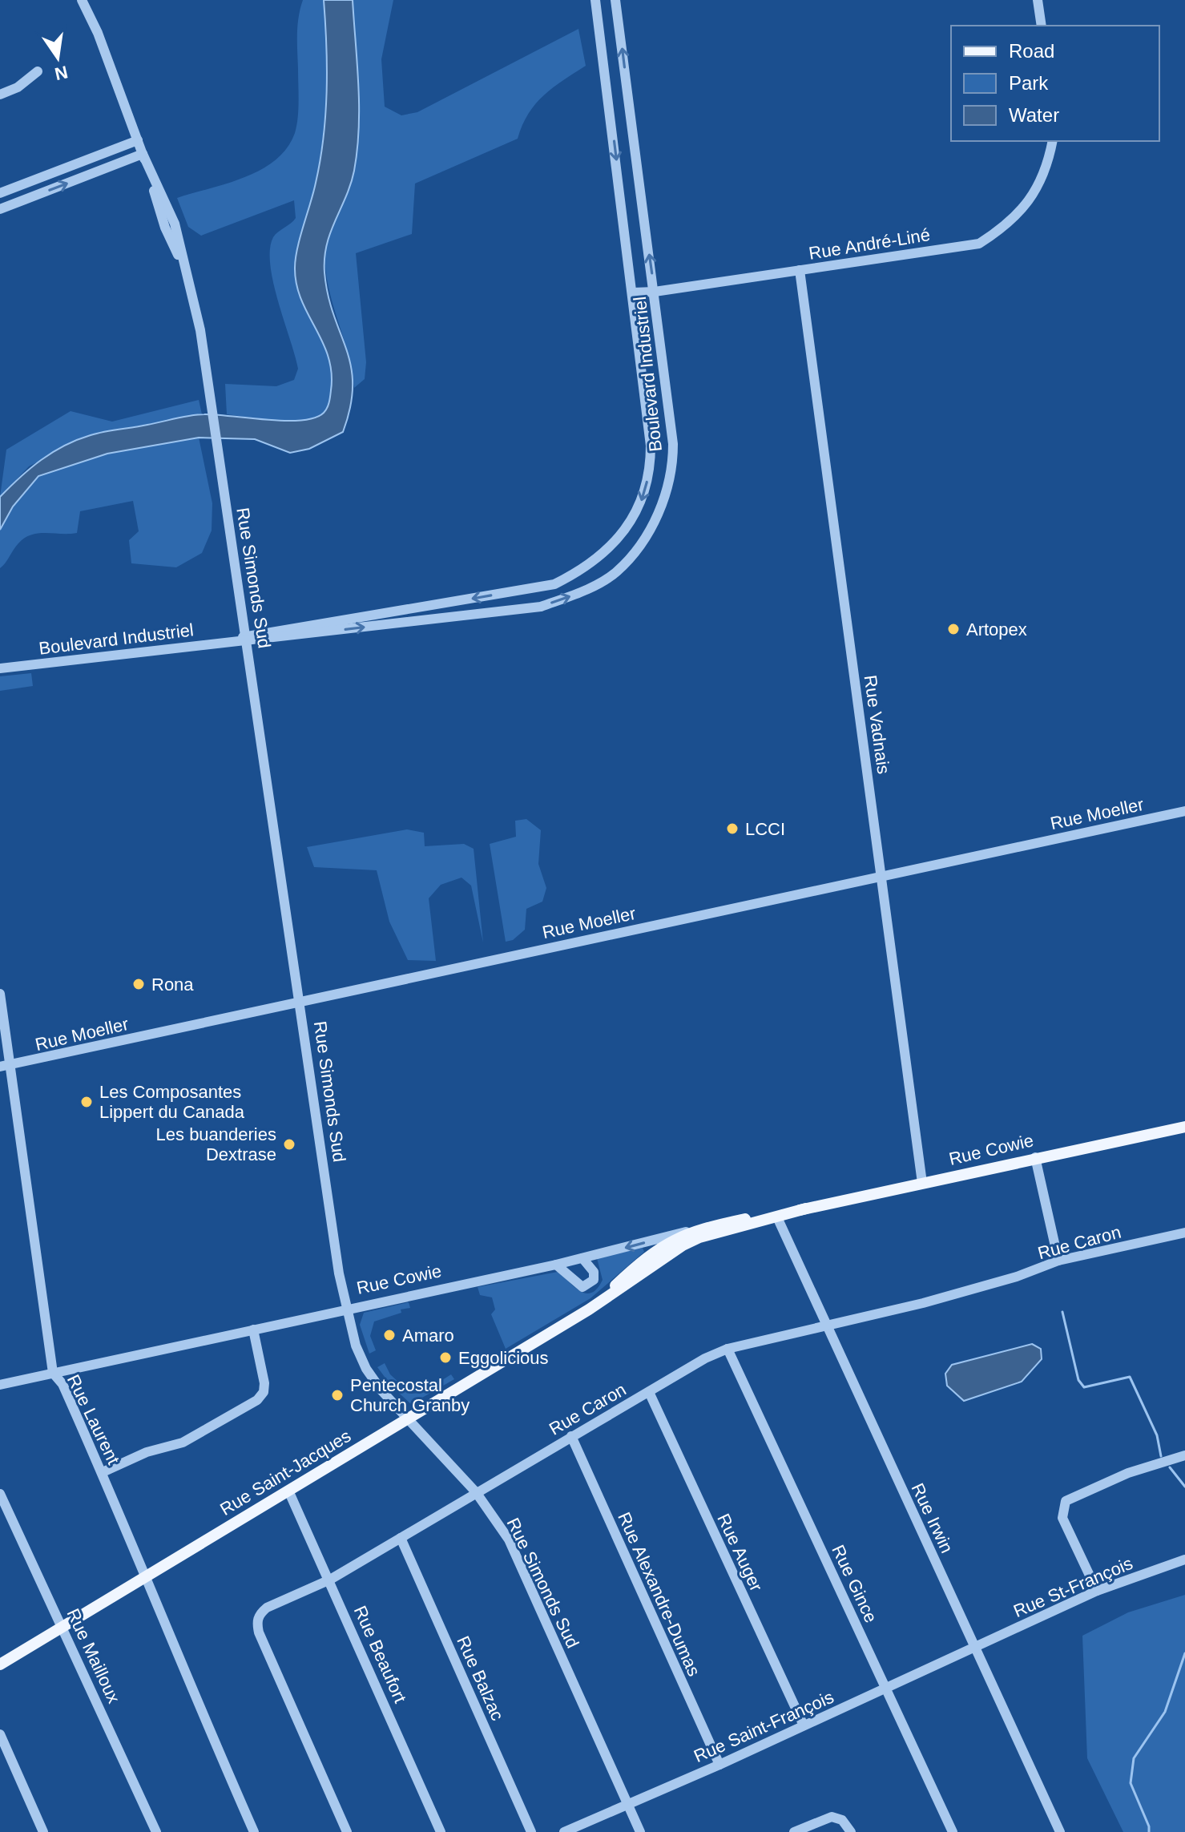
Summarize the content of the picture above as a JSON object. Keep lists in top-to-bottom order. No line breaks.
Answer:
{"streets":{"main road":["Rue Cowie","Rue Saint-Jacques"],"street":["Rue André-Liné","Boulevard Industriel","Rue Simonds Sud","Rue Vadnais","Rue Moeller","Rue Caron","Rue Laurent","Rue Irwin","Rue Auger","Rue Gince","Rue St-François","Rue Alexandre-Dumas","Rue Beaufort","Rue Mailloux","Rue Balzac","Rue Saint-François"]},"crossings":[["Rue André-Liné","Boulevard Industriel"],["Rue André-Liné","Rue Vadnais"],["Boulevard Industriel","Rue Simonds Sud"],["Rue Simonds Sud","Rue Moeller"],["Rue Simonds Sud","Rue Cowie"],["Rue Simonds Sud","Rue Caron"],["Rue Simonds Sud","Rue Saint-Jacques"],["Rue Simonds Sud","Rue Saint-François"],["Rue Vadnais","Rue Moeller"],["Rue Vadnais","Rue Cowie"],["Rue Moeller","Rue Laurent"],["Rue Cowie","Rue Laurent"],["Rue Cowie","Rue Saint-Jacques"],["Rue Cowie","Rue Irwin"],["Rue Caron","Rue Irwin"],["Rue Caron","Rue Auger"],["Rue Caron","Rue Gince"],["Rue Caron","Rue Alexandre-Dumas"],["Rue Caron","Rue Beaufort"],["Rue Caron","Rue Balzac"],["Rue Laurent","Rue Saint-Jacques"],["Rue Saint-Jacques","Rue Irwin"],["Rue Saint-Jacques","Rue Beaufort"],["Rue Saint-Jacques","Rue Mailloux"],["Rue Irwin","Rue St-François"],["Rue Irwin","Rue Saint-François"],["Rue Auger","Rue Saint-François"],["Rue Gince","Rue Saint-François"],["Rue St-François","Rue Saint-François"],["Rue Alexandre-Dumas","Rue Saint-François"]],"places":["Artopex","LCCI","Rona","Les Composantes Lippert du Canada","Les buanderies Dextrase","Amaro","Eggolicious","Pentecostal Church Granby"],"legend":["Road","Park","Water"],"north":"bottom"}
